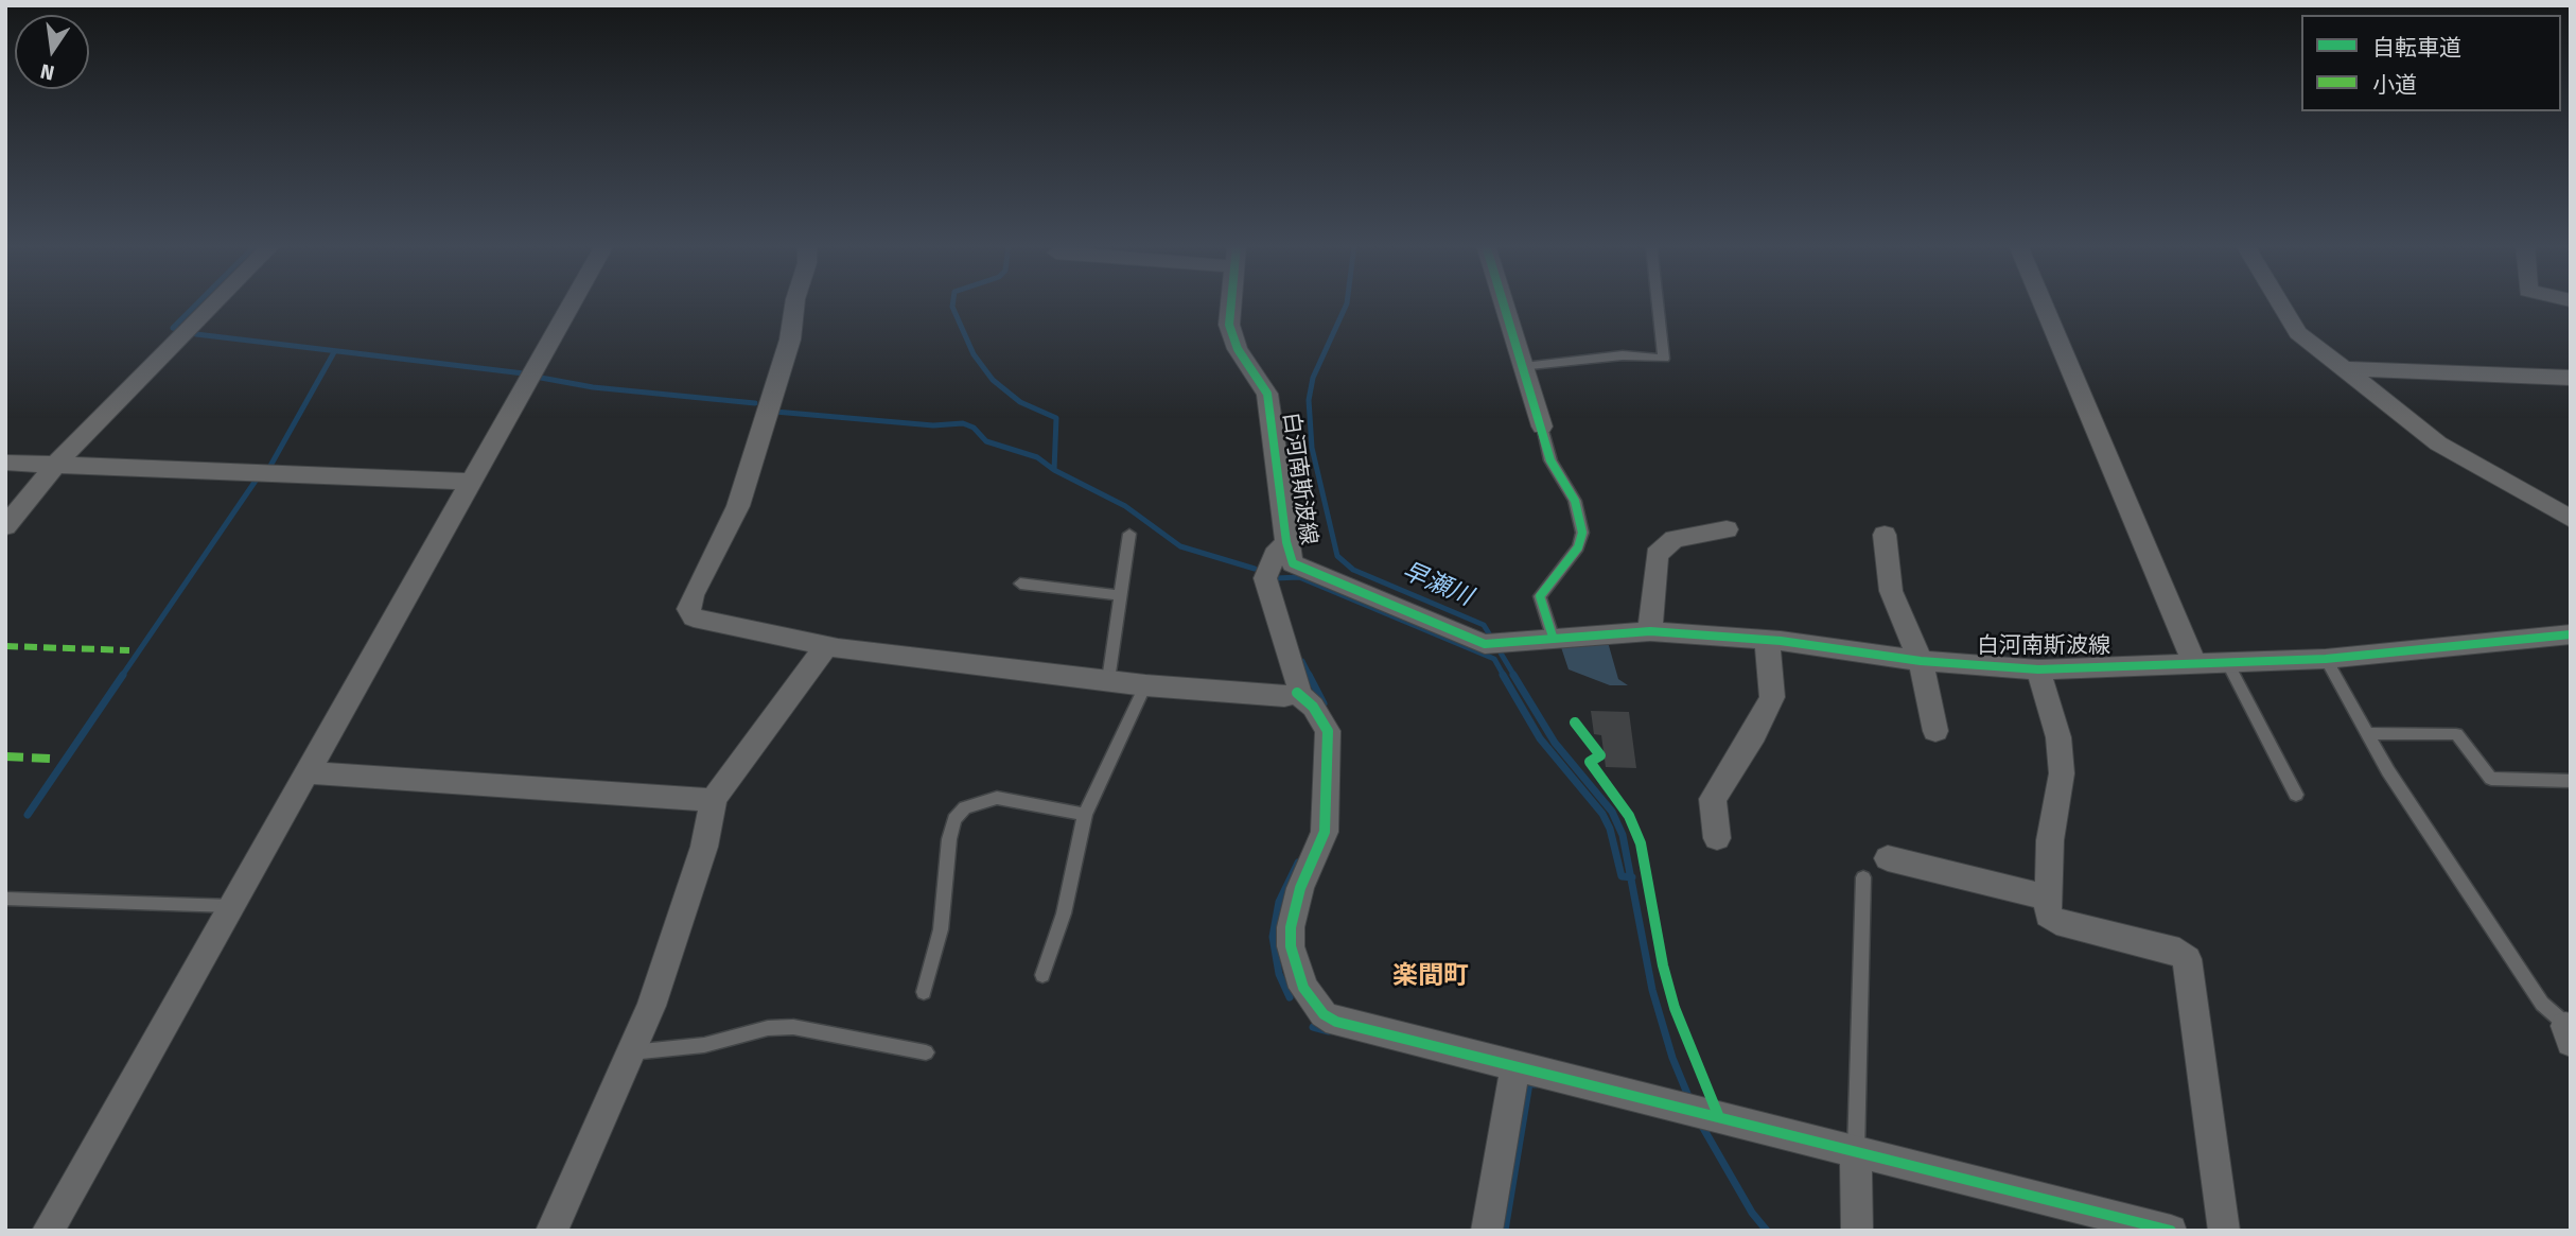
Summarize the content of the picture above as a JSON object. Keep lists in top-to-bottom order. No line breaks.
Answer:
{"streets":{"street":["白河南斯波線"]},"districts":["楽間町"],"water":["早瀬川"],"legend":["自転車道","小道"],"north":"bottom"}
